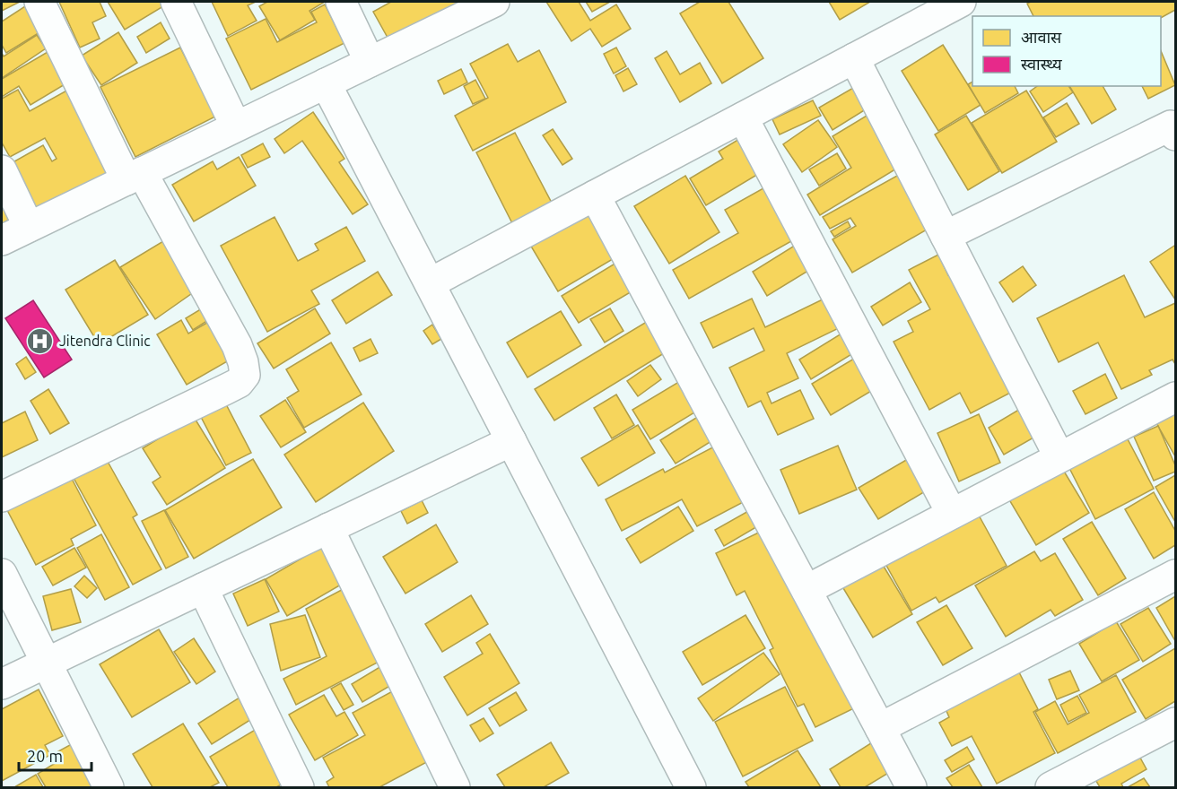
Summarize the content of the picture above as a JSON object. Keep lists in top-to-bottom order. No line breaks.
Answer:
{"places":{"hospital":["Jitendra Clinic"]},"legend":["आवास","स्वास्थ्य"],"scale_bar":"20 m"}
